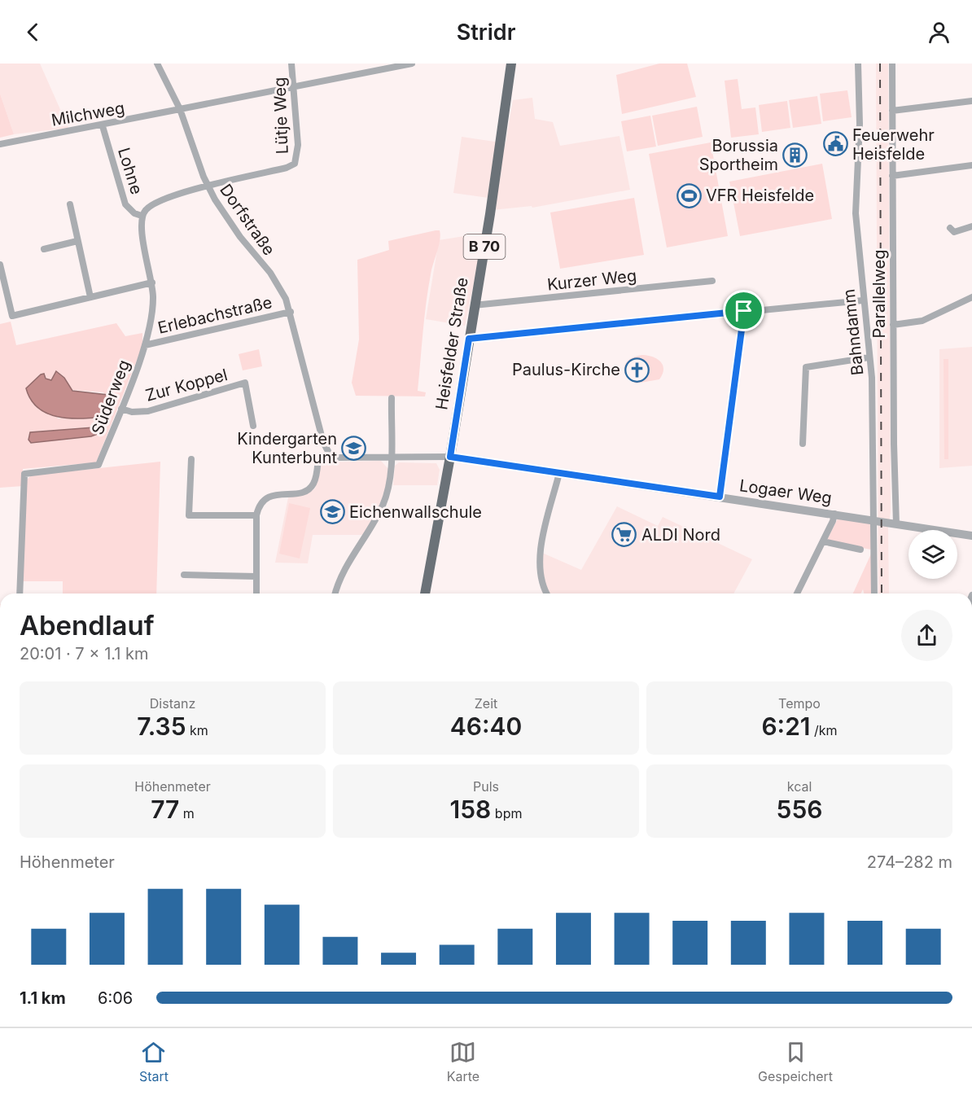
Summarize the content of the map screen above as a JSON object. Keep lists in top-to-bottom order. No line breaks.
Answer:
{"streets":{"main road":["B 70","Heisfelder Straße"],"street":["Milchweg","Lütje Weg","Lohne","Dorfstraße","Kurzer Weg","Parallelweg","Erlebachstraße","Bahndamm","Zur Koppel","Süderweg","Logaer Weg"]},"crossings":[["Milchweg","Lohne"],["Milchweg","Dorfstraße"],["Lütje Weg","Dorfstraße"],["Lohne","Süderweg"],["Dorfstraße","Erlebachstraße"],["Kurzer Weg","Heisfelder Straße"],["Parallelweg","Logaer Weg"],["Erlebachstraße","Süderweg"],["Bahndamm","Logaer Weg"],["Heisfelder Straße","Logaer Weg"],["Zur Koppel","Süderweg"]],"places":{"public building":["Feuerwehr Heisfelde"],"building":["Borussia Sportheim"],"sports":["VFR Heisfelde"],"church":["Paulus-Kirche"],"school or university":["Kindergarten Kunterbunt","Eichenwallschule"],"supermarket":["ALDI Nord"]},"page":{"header":"Stridr","heading":["Abendlauf","20:01 · 7 × 1.1 km"],"stats":[["Distanz","7.35 km"],["Zeit","46:40"],["Tempo","6:21 /km"],["Höhenmeter","77 m"],["Puls","158 bpm"],["kcal","556"]],"chart":["Höhenmeter","274–282 m"],"list":[{"name":"1.1 km","note":"6:06"}],"tabs":["Start","Karte","Gespeichert"]}}
